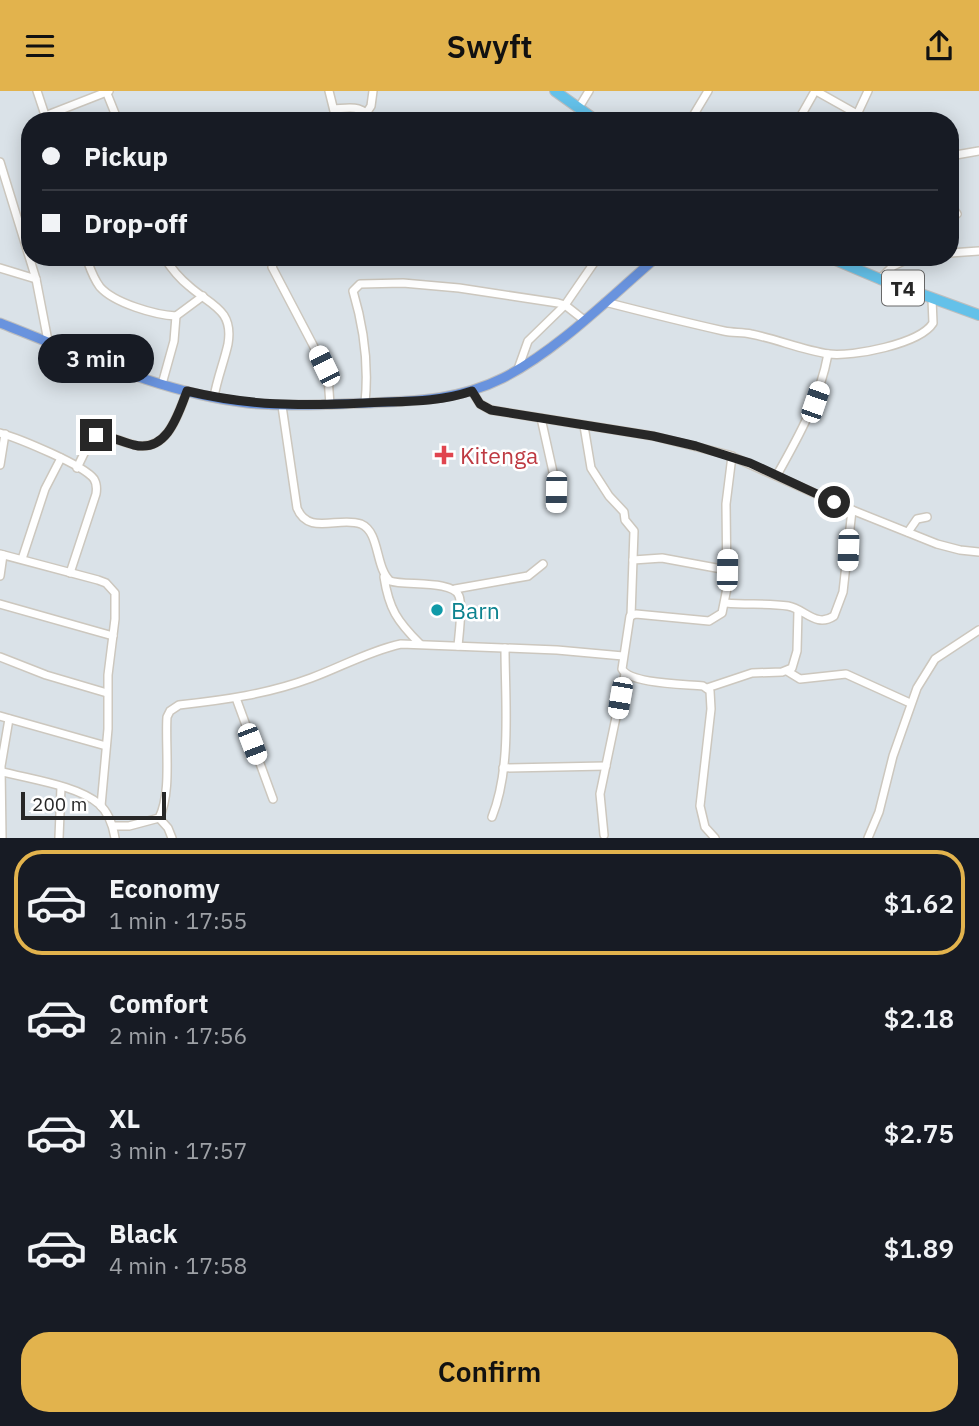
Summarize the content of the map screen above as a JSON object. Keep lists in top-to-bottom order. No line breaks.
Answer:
{"streets":{"highway":["T4"]},"places":{"health":["Kitenga"],"other":["Barn"]},"scale_bar":"200 m","page":{"header":"Swyft","banner":["Pickup","Drop-off"],"bubble":"3 min","scale":"200 m","list":[{"name":"Economy","note":"1 min · 17:55","value":"$1.62"},{"name":"Comfort","note":"2 min · 17:56","value":"$2.18"},{"name":"XL","note":"3 min · 17:57","value":"$2.75"},{"name":"Black","note":"4 min · 17:58","value":"$1.89"}],"buttons":"Confirm"}}
